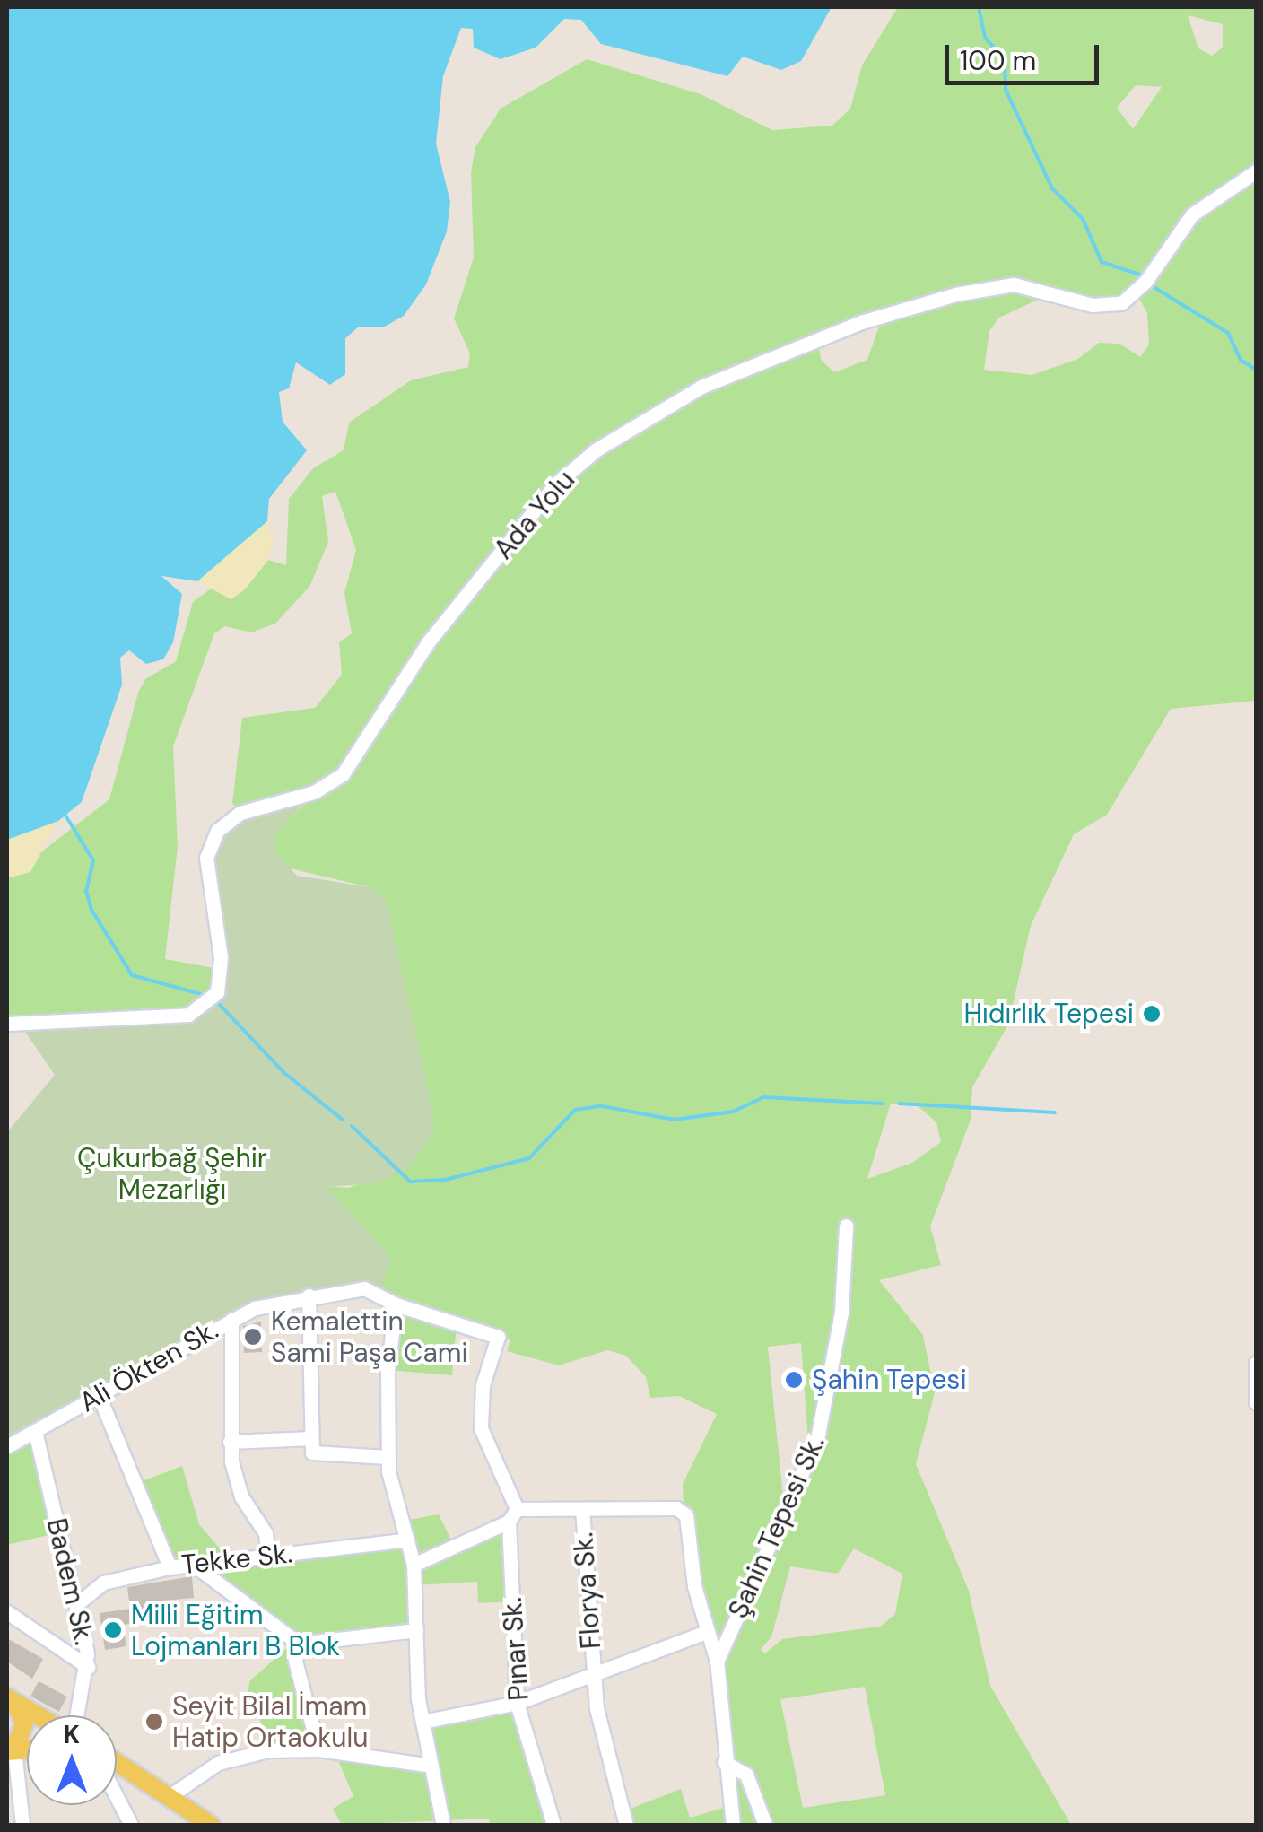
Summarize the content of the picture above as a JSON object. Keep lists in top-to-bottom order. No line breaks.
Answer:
{"streets":{"street":["Ada Yolu","Ali Ökten Sk.","Şahin Tepesi Sk.","Tekke Sk.","Badem Sk.","Florya Sk.","Pınar Sk."]},"crossings":[["Ali Ökten Sk.","Badem Sk."],["Ali Ökten Sk.","Pınar Sk."],["Tekke Sk.","Badem Sk."]],"parks":["Çukurbağ Şehir Mezarlığı"],"places":["Hıdırlık Tepesi","Kemalettin Sami Paşa Cami","Şahin Tepesi","Milli Eğitim Lojmanları B Blok","Seyit Bilal İmam Hatip Ortaokulu"],"scale_bar":"100 m","north":"top"}
